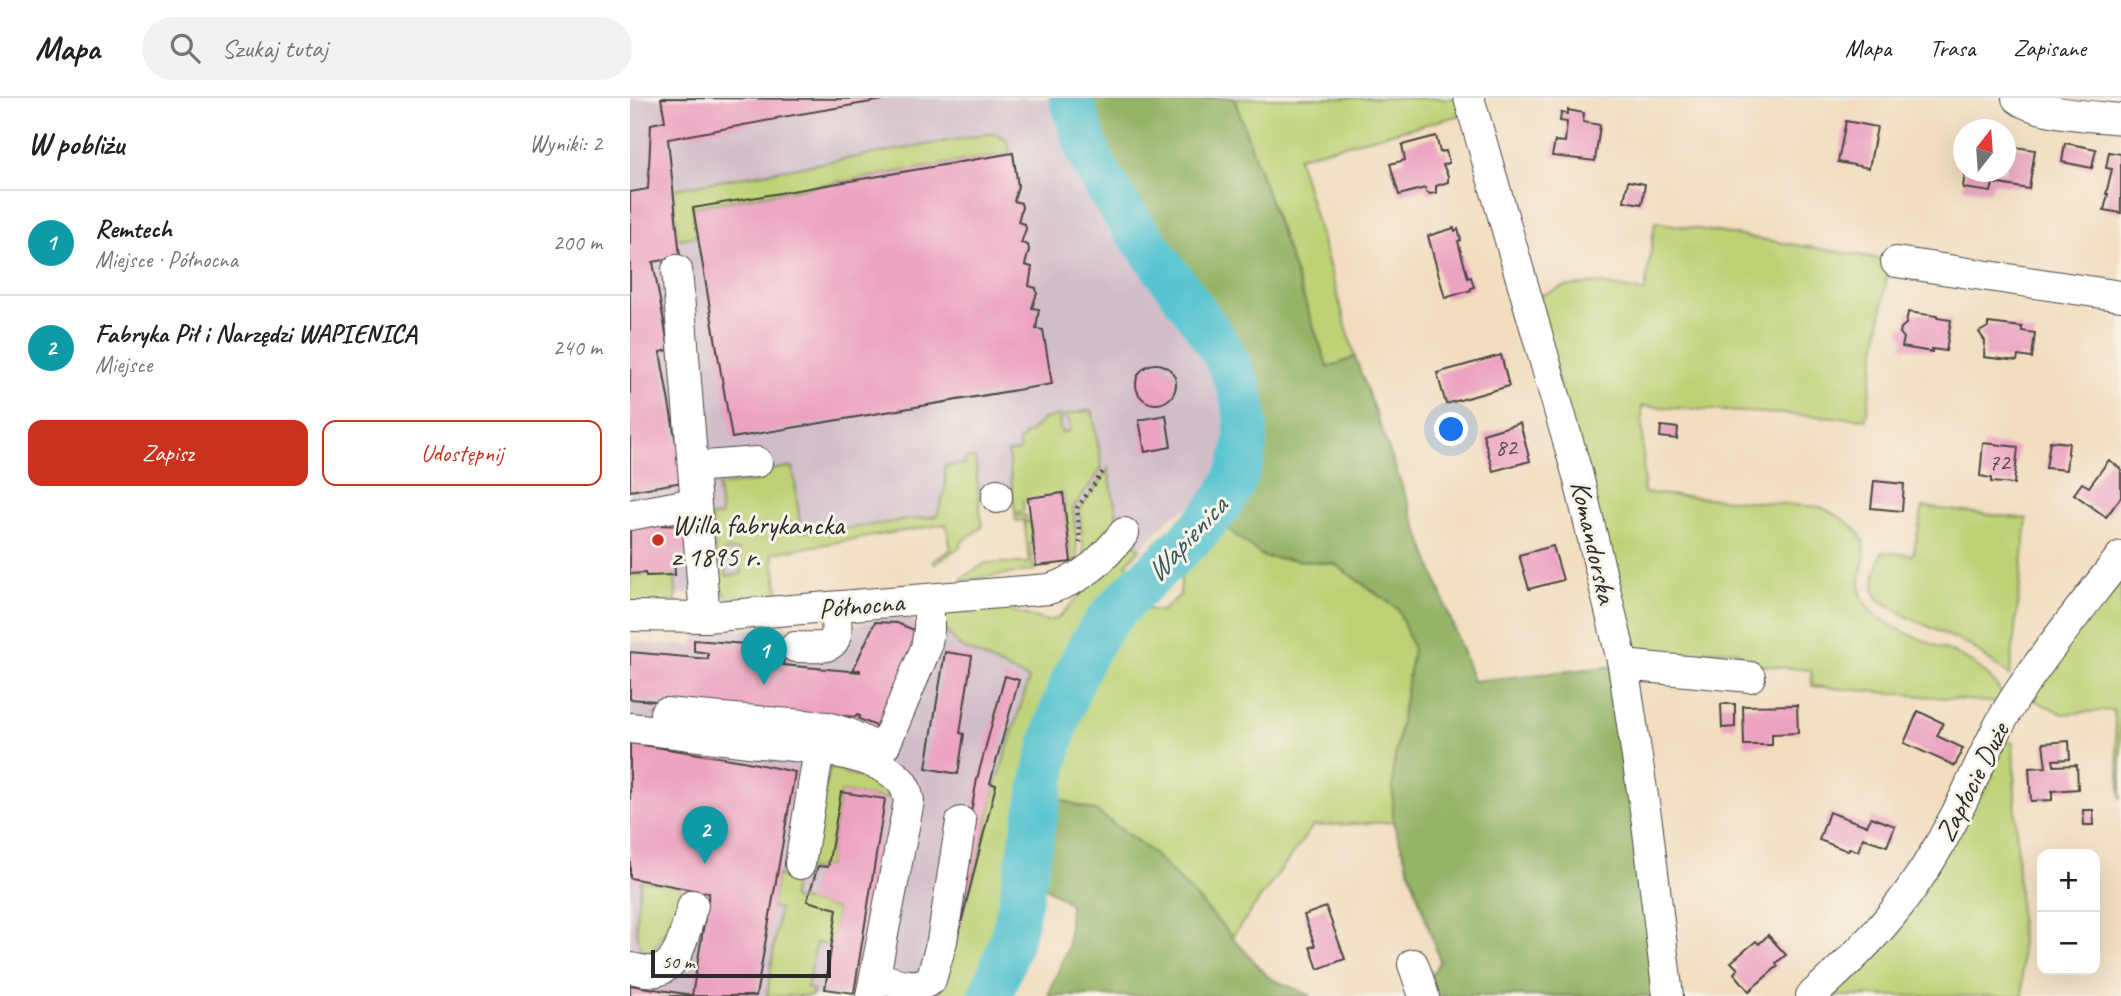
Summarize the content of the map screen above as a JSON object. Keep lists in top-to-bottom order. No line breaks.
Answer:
{"streets":{"street":["Komandorska","Północna","Zapłocie Duże"]},"water":["Wapienica"],"places":["Willa fabrykancka z 1895 r."],"house_numbers":["82","72"],"scale_bar":"50 m","north":"top","page":{"header":"Mapa","search":"Szukaj tutaj","nav":["Mapa","Trasa","Zapisane"],"heading":["W pobliżu","Wyniki: 2"],"list":[{"mark":"1","name":"Remtech","note":"Miejsce · Północna","value":"200 m"},{"mark":"2","name":"Fabryka Pił i Narzędzi WAPIENICA","note":"Miejsce","value":"240 m"}],"buttons":["Zapisz","Udostępnij"],"pins":["1","2"],"map_buttons":["+","−"],"scale":"50 m"}}
